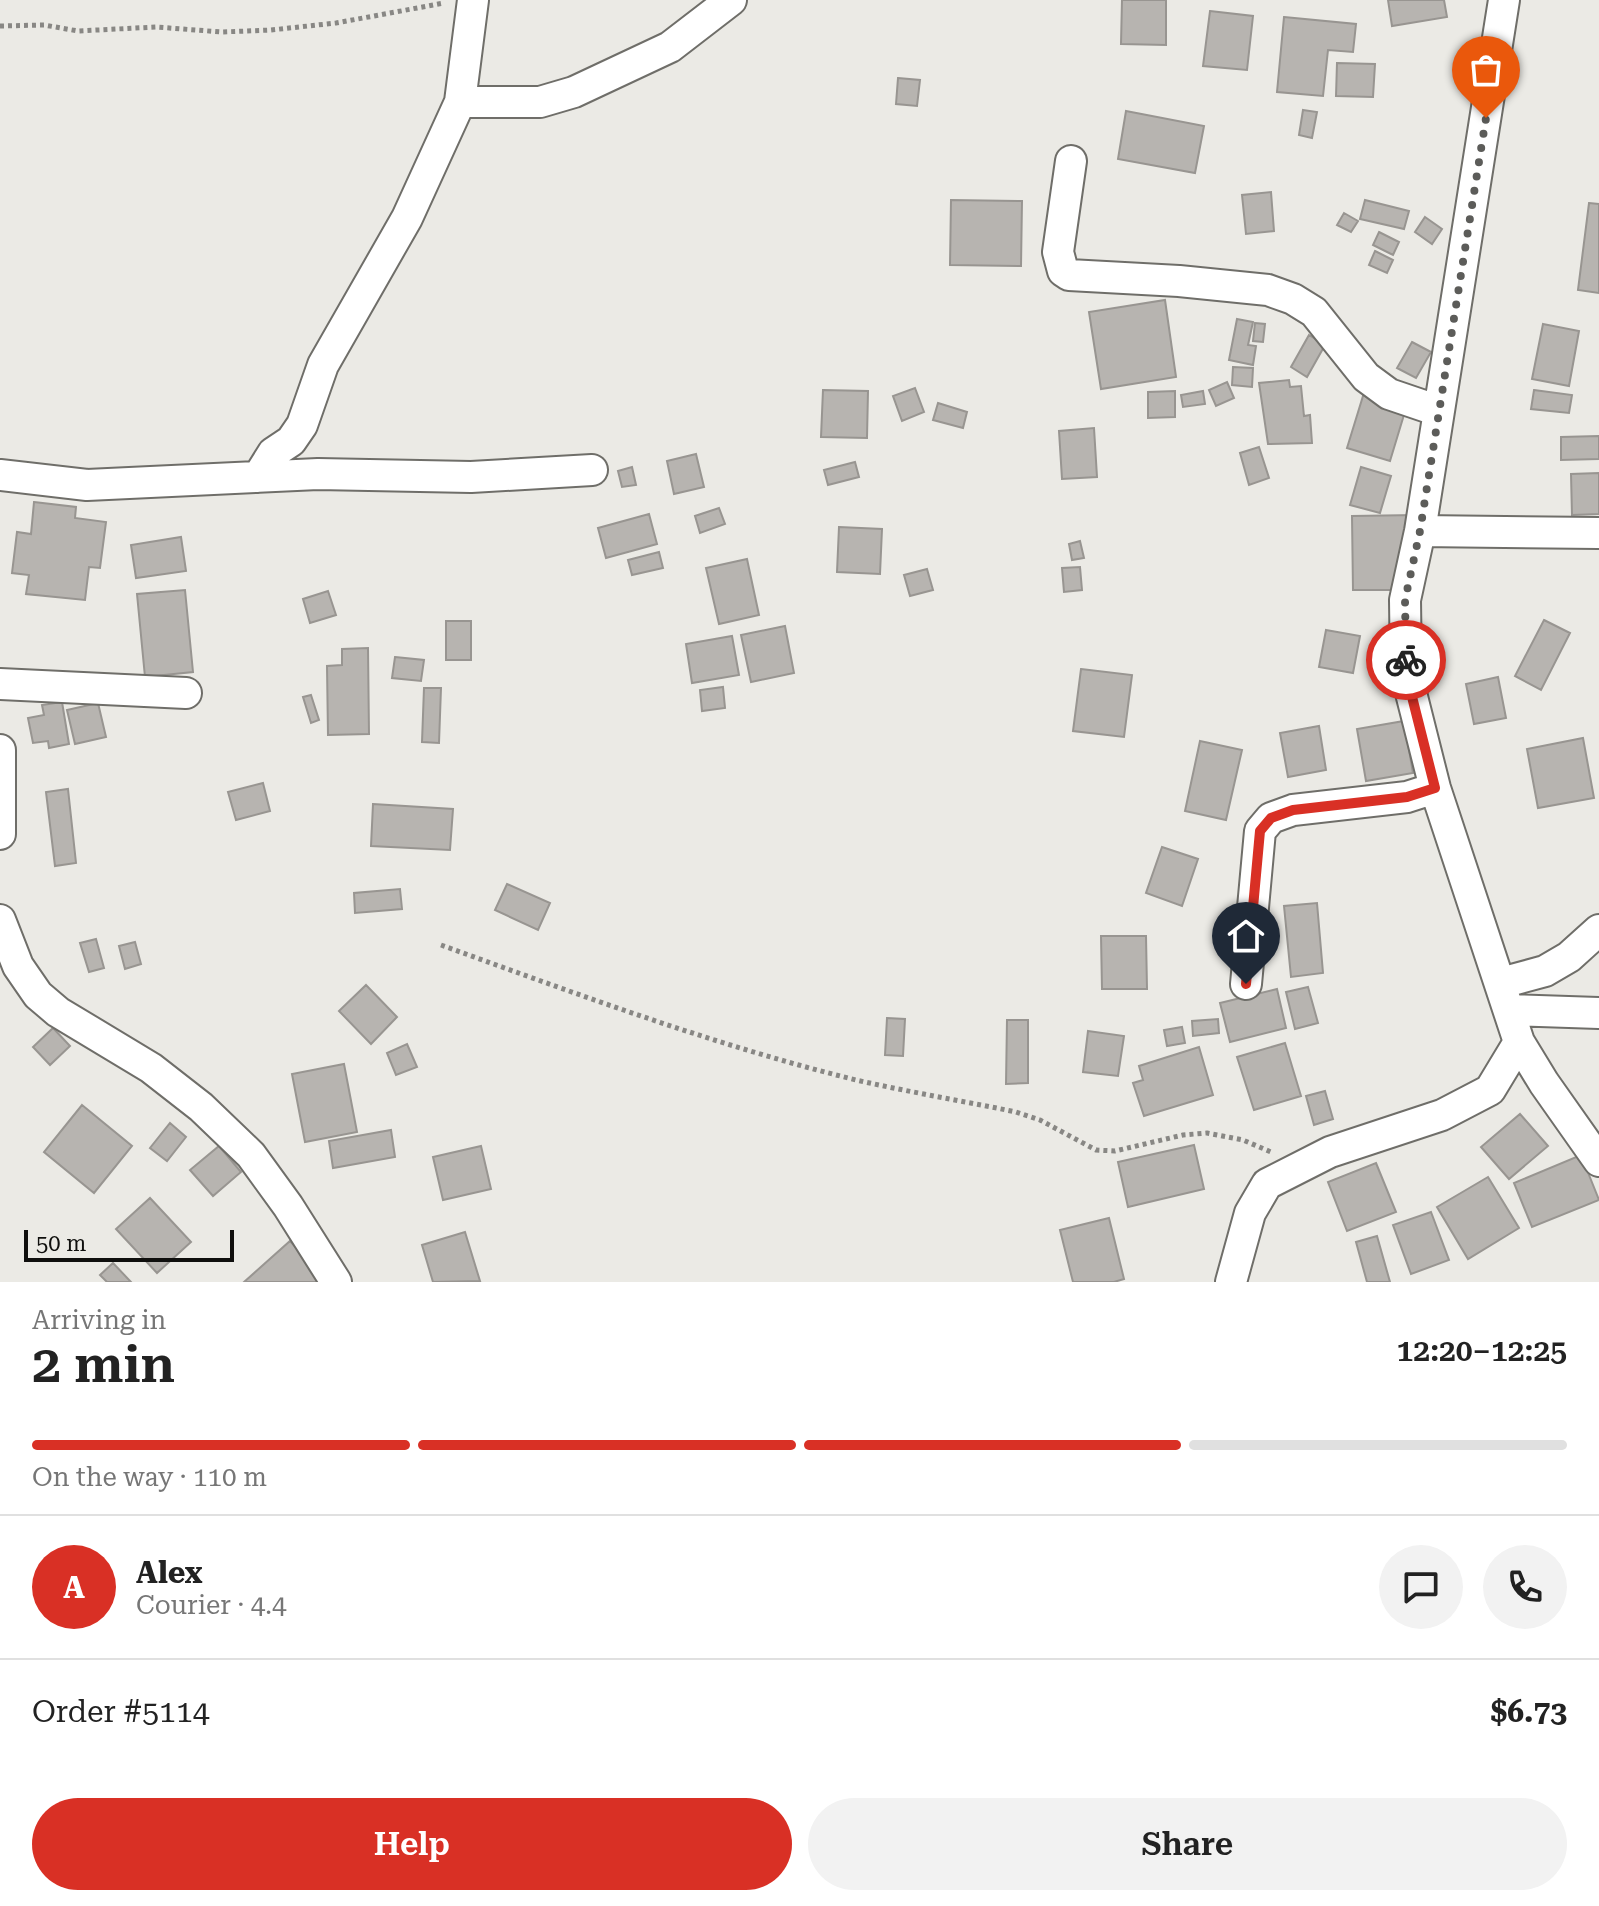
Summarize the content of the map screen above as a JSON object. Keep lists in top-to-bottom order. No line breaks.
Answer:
{"scale_bar":"50 m","page":{"scale":"50 m","heading":["2 min","Arriving in","12:20–12:25"],"panel":["Alex","Courier · 4.4","Order #5114","$6.73"],"bar":"On the way · 110 m","round":"A","buttons":["Help","Share"]}}
